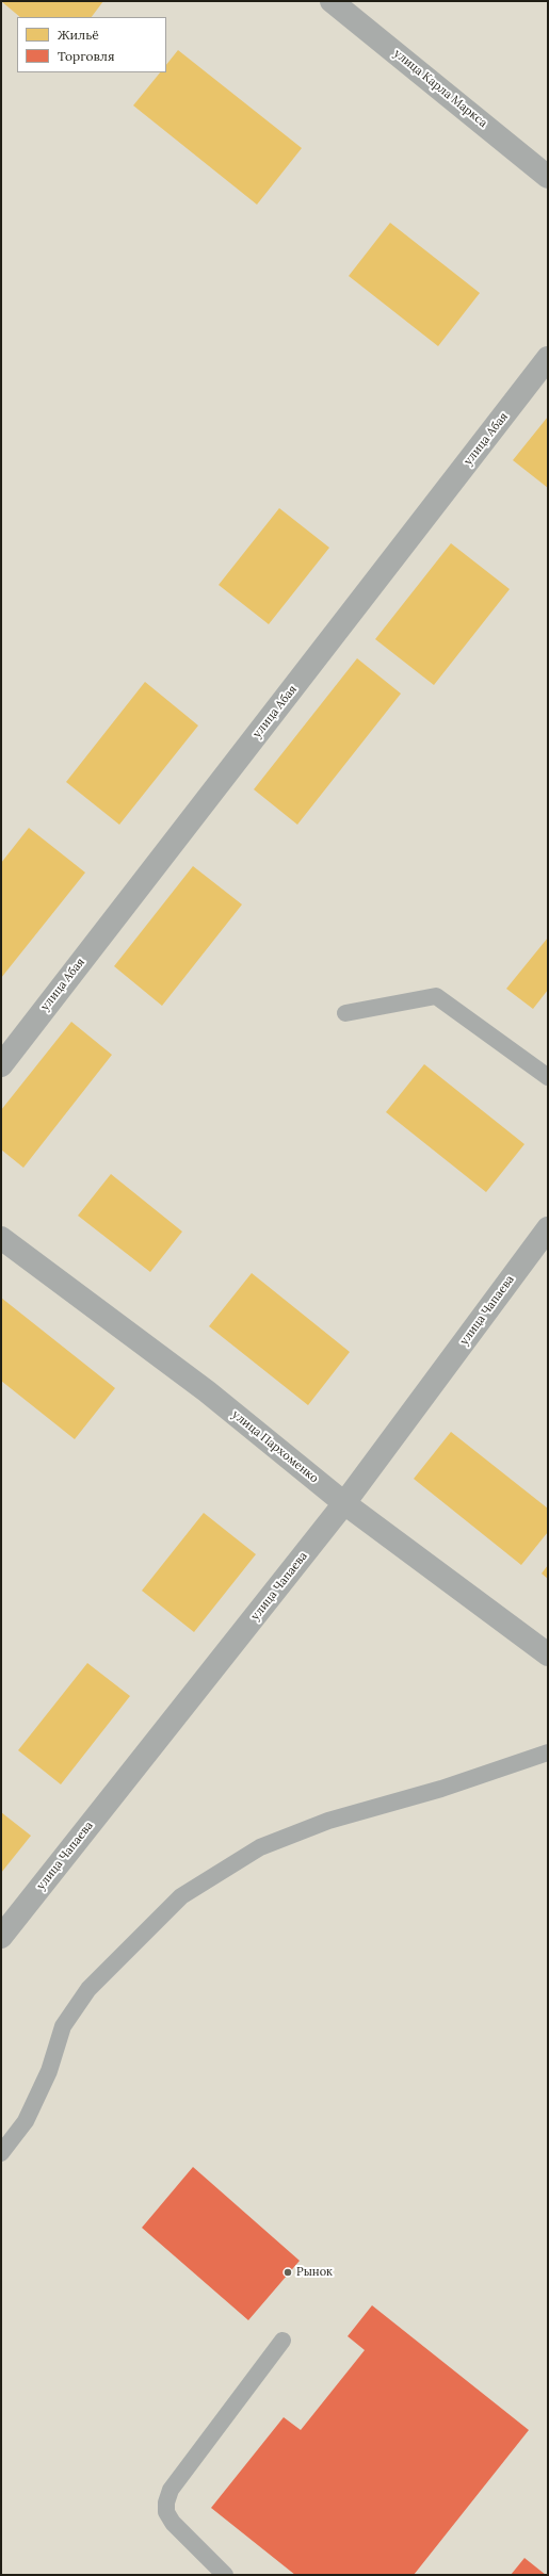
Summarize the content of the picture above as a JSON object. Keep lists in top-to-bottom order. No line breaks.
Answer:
{"streets":{"street":["улица Карла Маркса","улица Абая","улица Чапаева","улица Пархоменко"]},"crossings":[["улица Чапаева","улица Пархоменко"]],"places":["Рынок"],"legend":["Жильё","Торговля"]}
